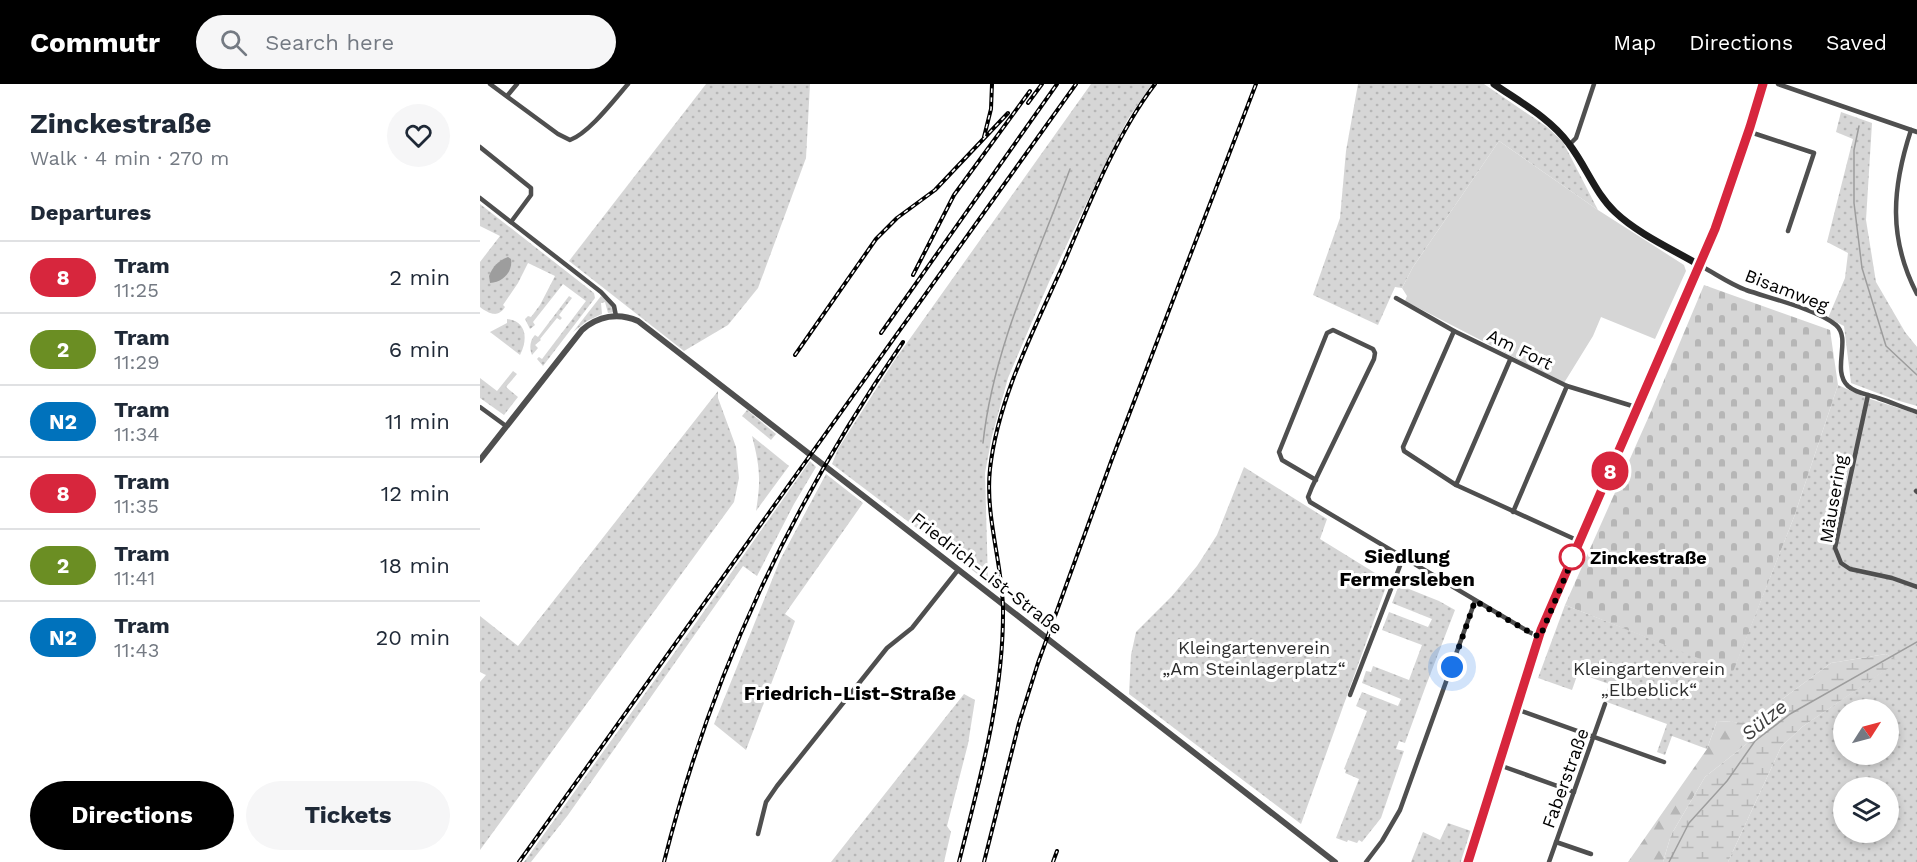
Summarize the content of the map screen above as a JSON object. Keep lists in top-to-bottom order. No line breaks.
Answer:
{"streets":{"street":["Bisamweg","Am Fort","Mäusering","Friedrich-List-Straße","Faberstraße"]},"crossings":[["Bisamweg","Mäusering"]],"districts":["Siedlung Fermersleben","Friedrich-List-Straße"],"water":["Sülze"],"parks":["Kleingartenverein „Am Steinlagerplatz“","Kleingartenverein „Elbeblick“"],"places":["Zinckestraße"],"lines":["tram line 8"],"north":"top right","page":{"header":"Commutr","search":"Search here","nav":["Map","Directions","Saved"],"heading":[["Zinckestraße","Walk · 4 min · 270 m"],"Departures"],"on_map":"8","list":[{"mark":"8","name":"Tram","note":"11:25","value":"2 min"},{"mark":"2","name":"Tram","note":"11:29","value":"6 min"},{"mark":"N2","name":"Tram","note":"11:34","value":"11 min"},{"mark":"8","name":"Tram","note":"11:35","value":"12 min"},{"mark":"2","name":"Tram","note":"11:41","value":"18 min"},{"mark":"N2","name":"Tram","note":"11:43","value":"20 min"}],"buttons":["Directions","Tickets"]}}
